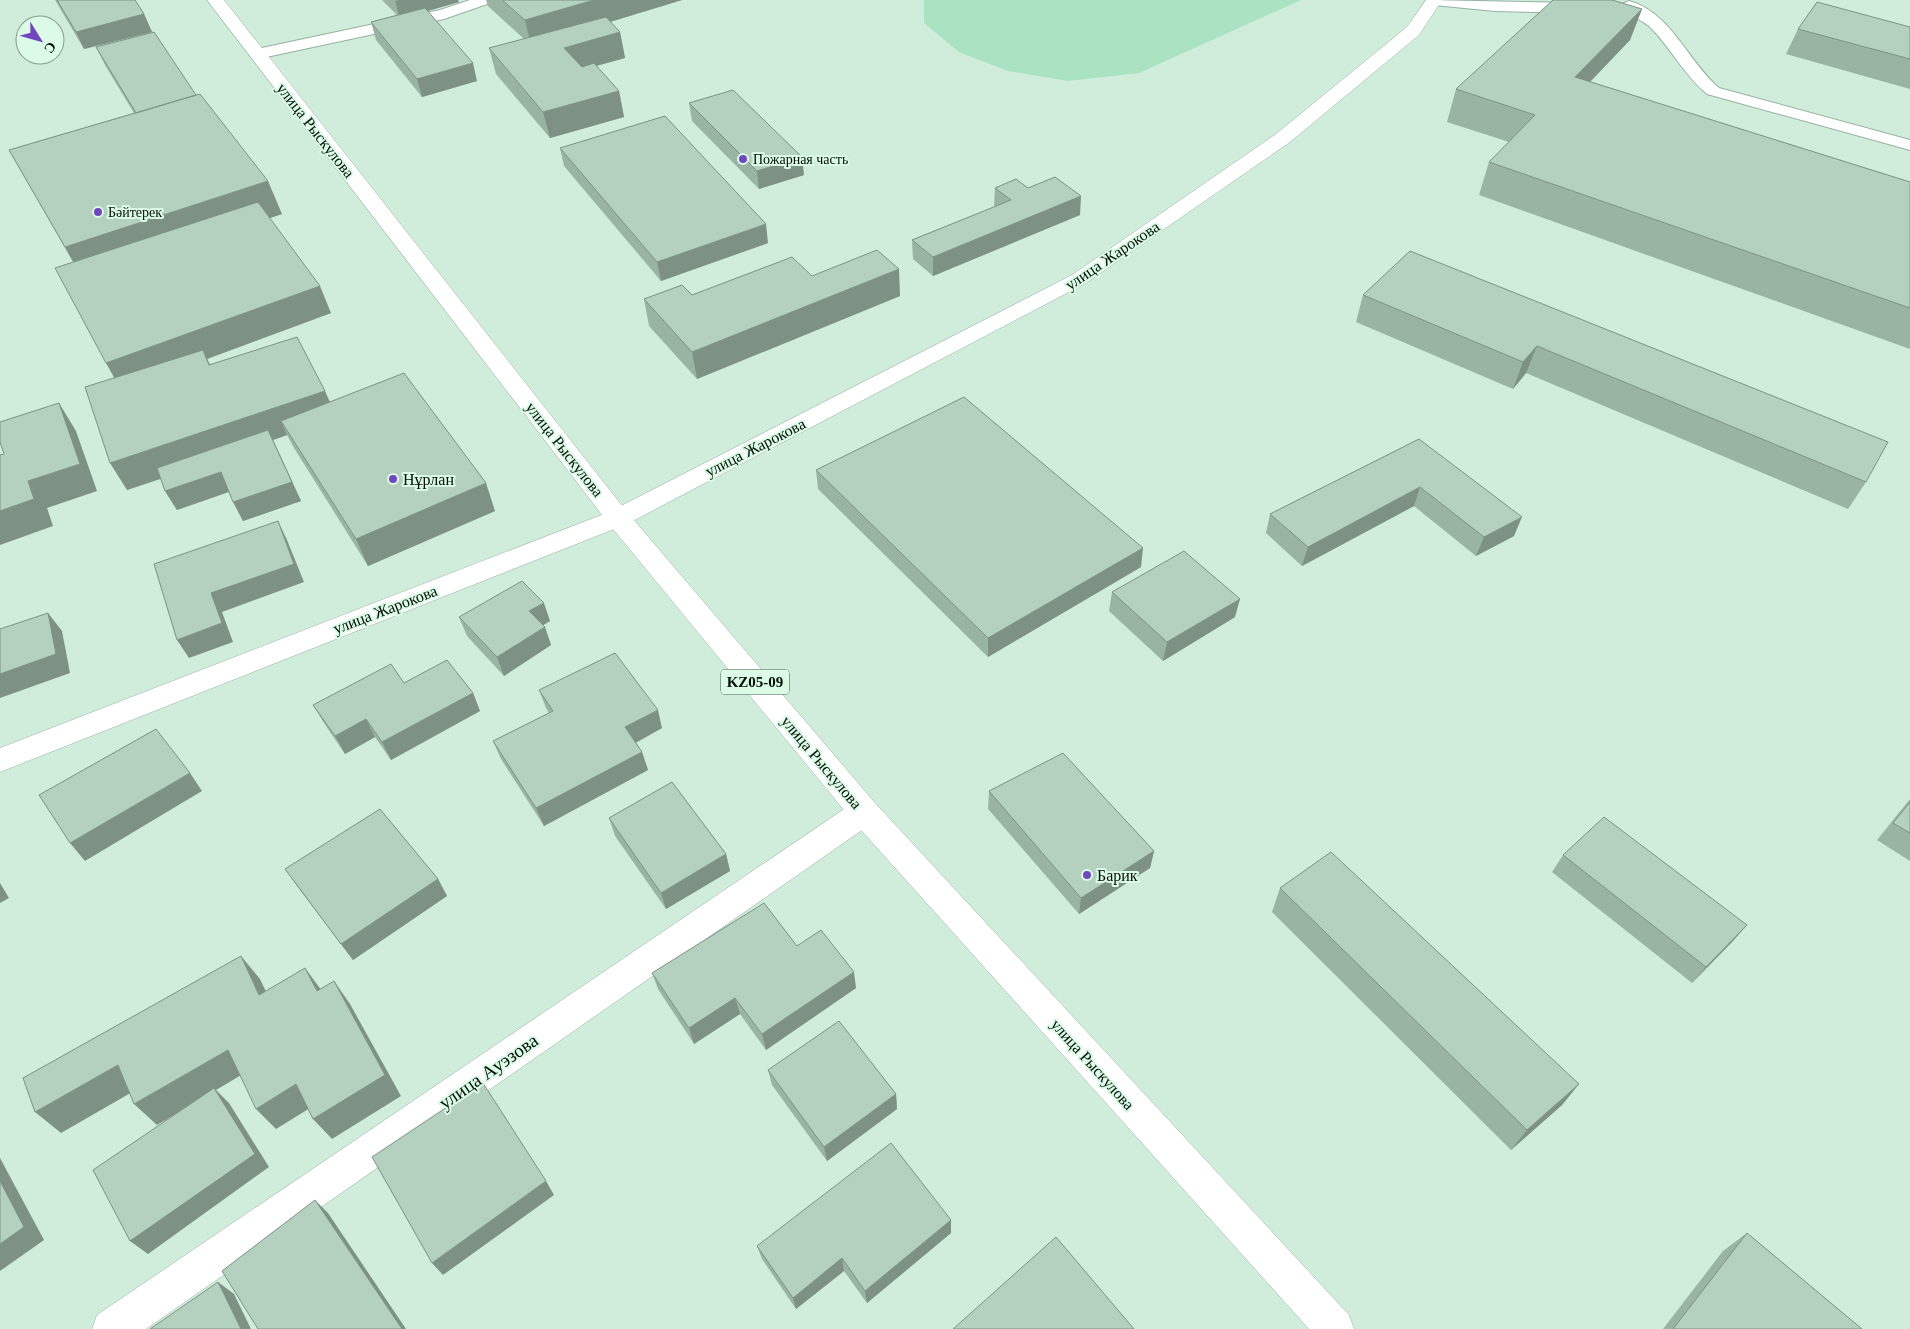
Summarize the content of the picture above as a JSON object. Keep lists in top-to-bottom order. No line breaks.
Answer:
{"streets":{"street":["улица Рыскулова","улица Жарокова","KZ05-09","улица Ауэзова"]},"crossings":[["улица Рыскулова","улица Жарокова"],["улица Рыскулова","улица Ауэзова"]],"places":["Пожарная часть","Бәйтерек","Нұрлан","Барик"],"north":"bottom right"}
